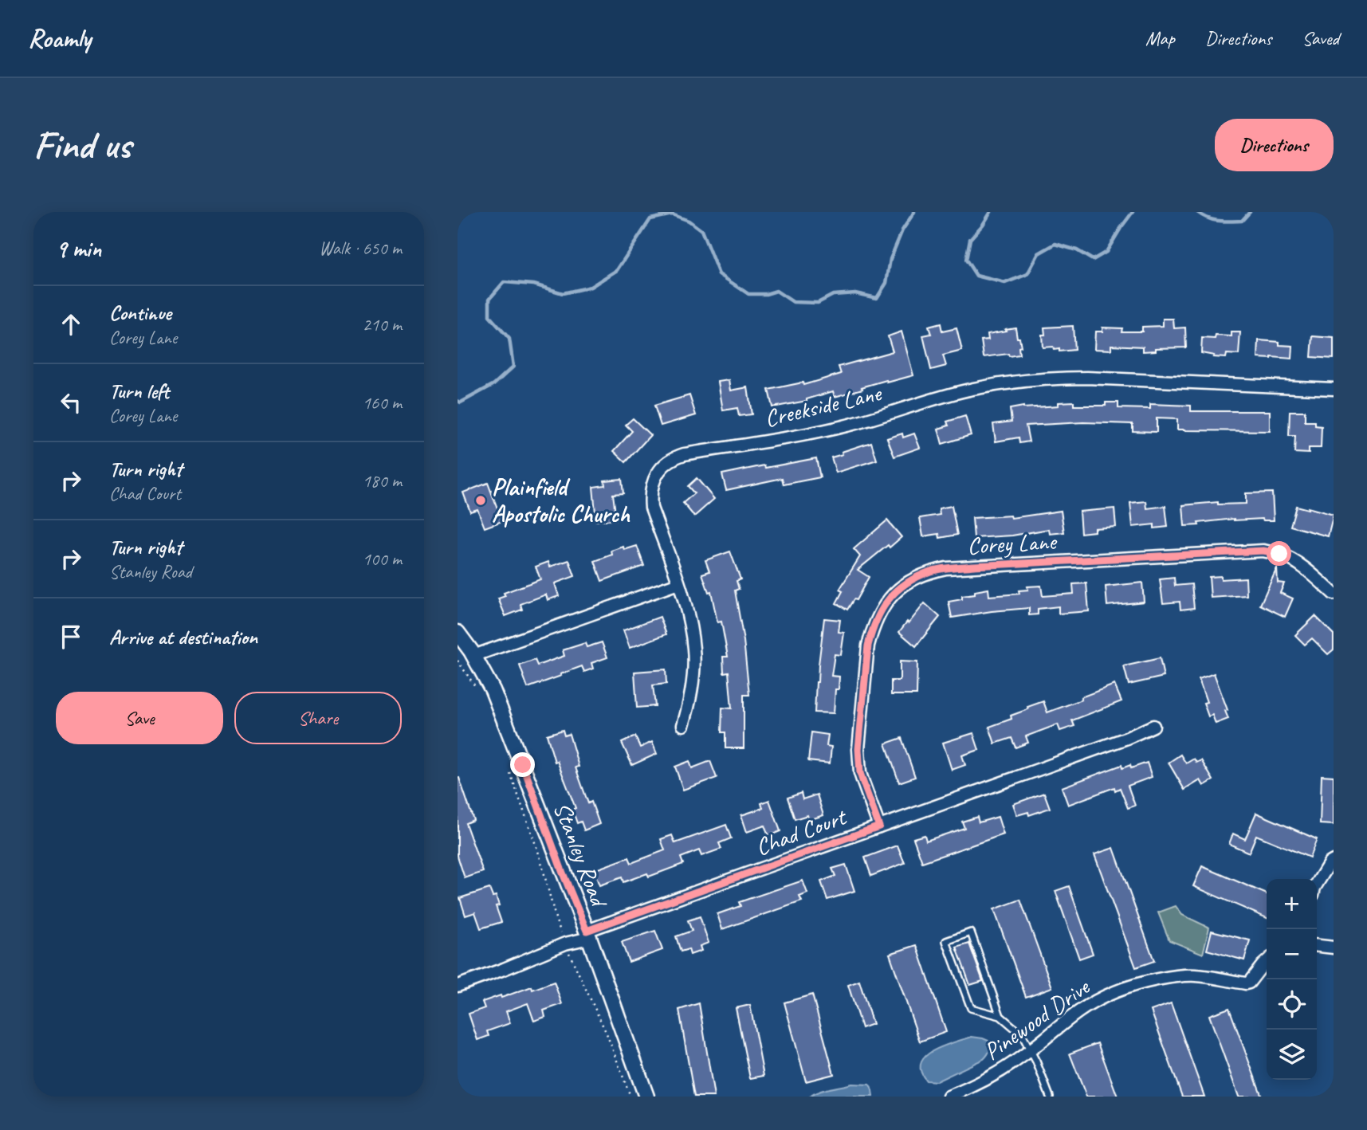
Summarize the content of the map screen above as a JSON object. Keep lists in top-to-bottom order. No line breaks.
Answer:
{"streets":{"street":["Creekside Lane","Corey Lane","Chad Court","Stanley Road","Pinewood Drive"]},"crossings":[["Corey Lane","Chad Court"],["Chad Court","Stanley Road"]],"places":["Plainfield Apostolic Church"],"page":{"header":"Roamly","nav":["Map","Directions","Saved"],"buttons":["Directions",["Save","Share"]],"title":"Find us","heading":["9 min","Walk · 650 m"],"list":[["Continue","Corey Lane","210 m"],["Turn left","Corey Lane","160 m"],["Turn right","Chad Court","180 m"],["Turn right","Stanley Road","100 m"],"Arrive at destination"],"map_buttons":["+","−"]}}
